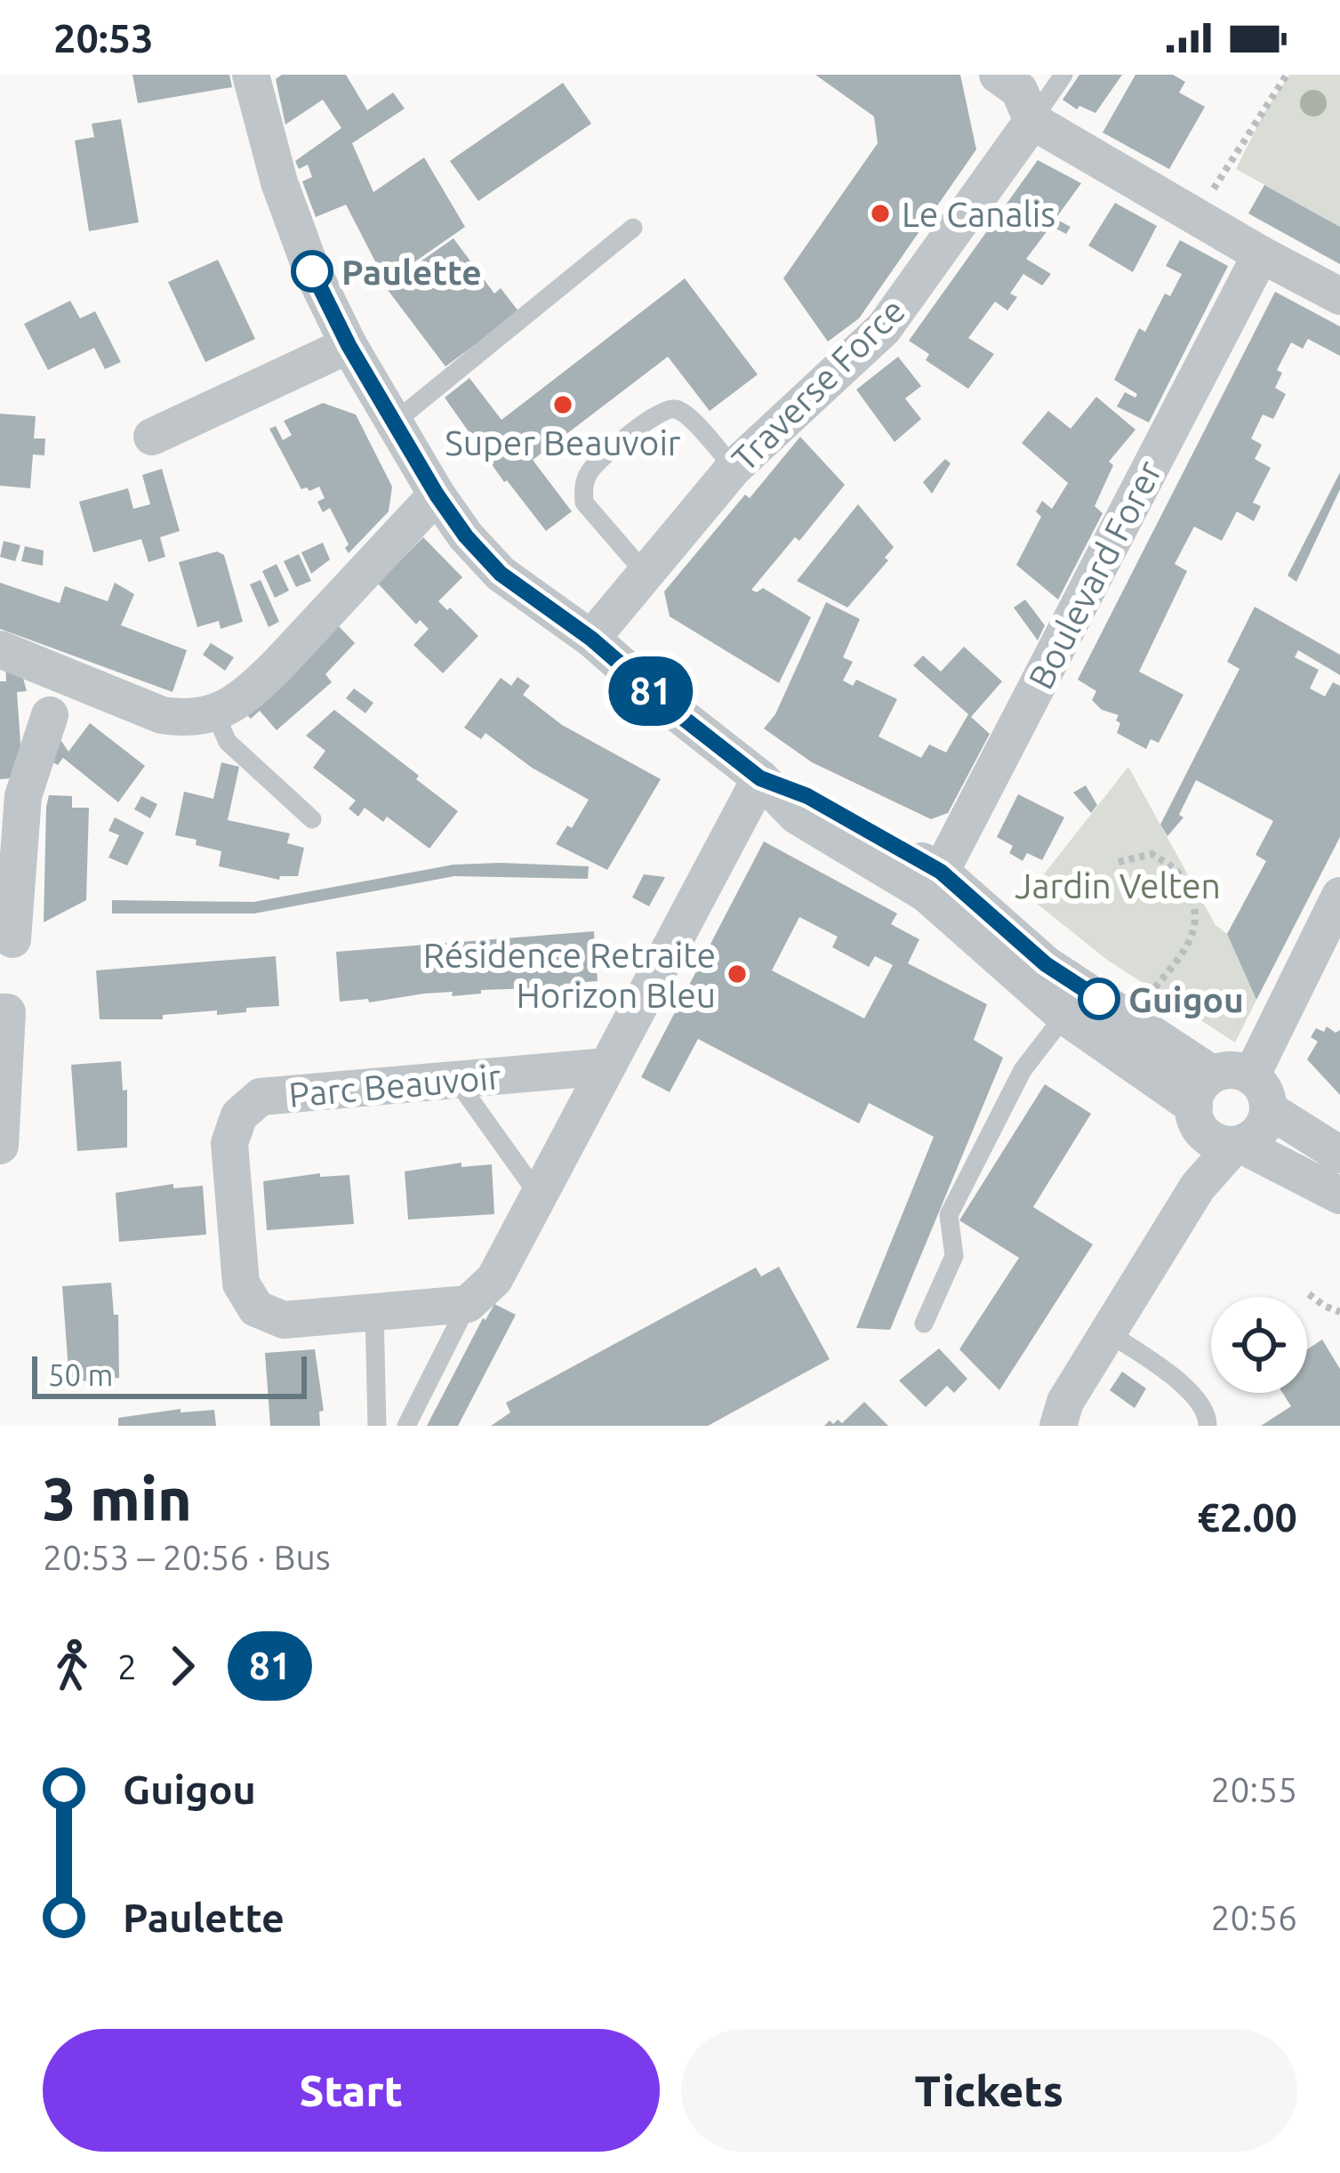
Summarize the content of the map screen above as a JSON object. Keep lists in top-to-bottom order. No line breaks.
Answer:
{"streets":{"street":["Traverse Force","Boulevard Forer","Parc Beauvoir"]},"parks":["Jardin Velten"],"places":["Le Canalis","Paulette","Super Beauvoir","Résidence Retraite Horizon Bleu","Guigou"],"lines":["bus line 81"],"scale_bar":"50 m","page":{"status":"20:53","on_map":"81","scale":"50 m","heading":["3 min","20:53 – 20:56 · Bus","€2.00"],"legs":["2","81"],"list":[{"name":"Guigou","value":"20:55"},{"name":"Paulette","value":"20:56"}],"buttons":["Start","Tickets"]}}
